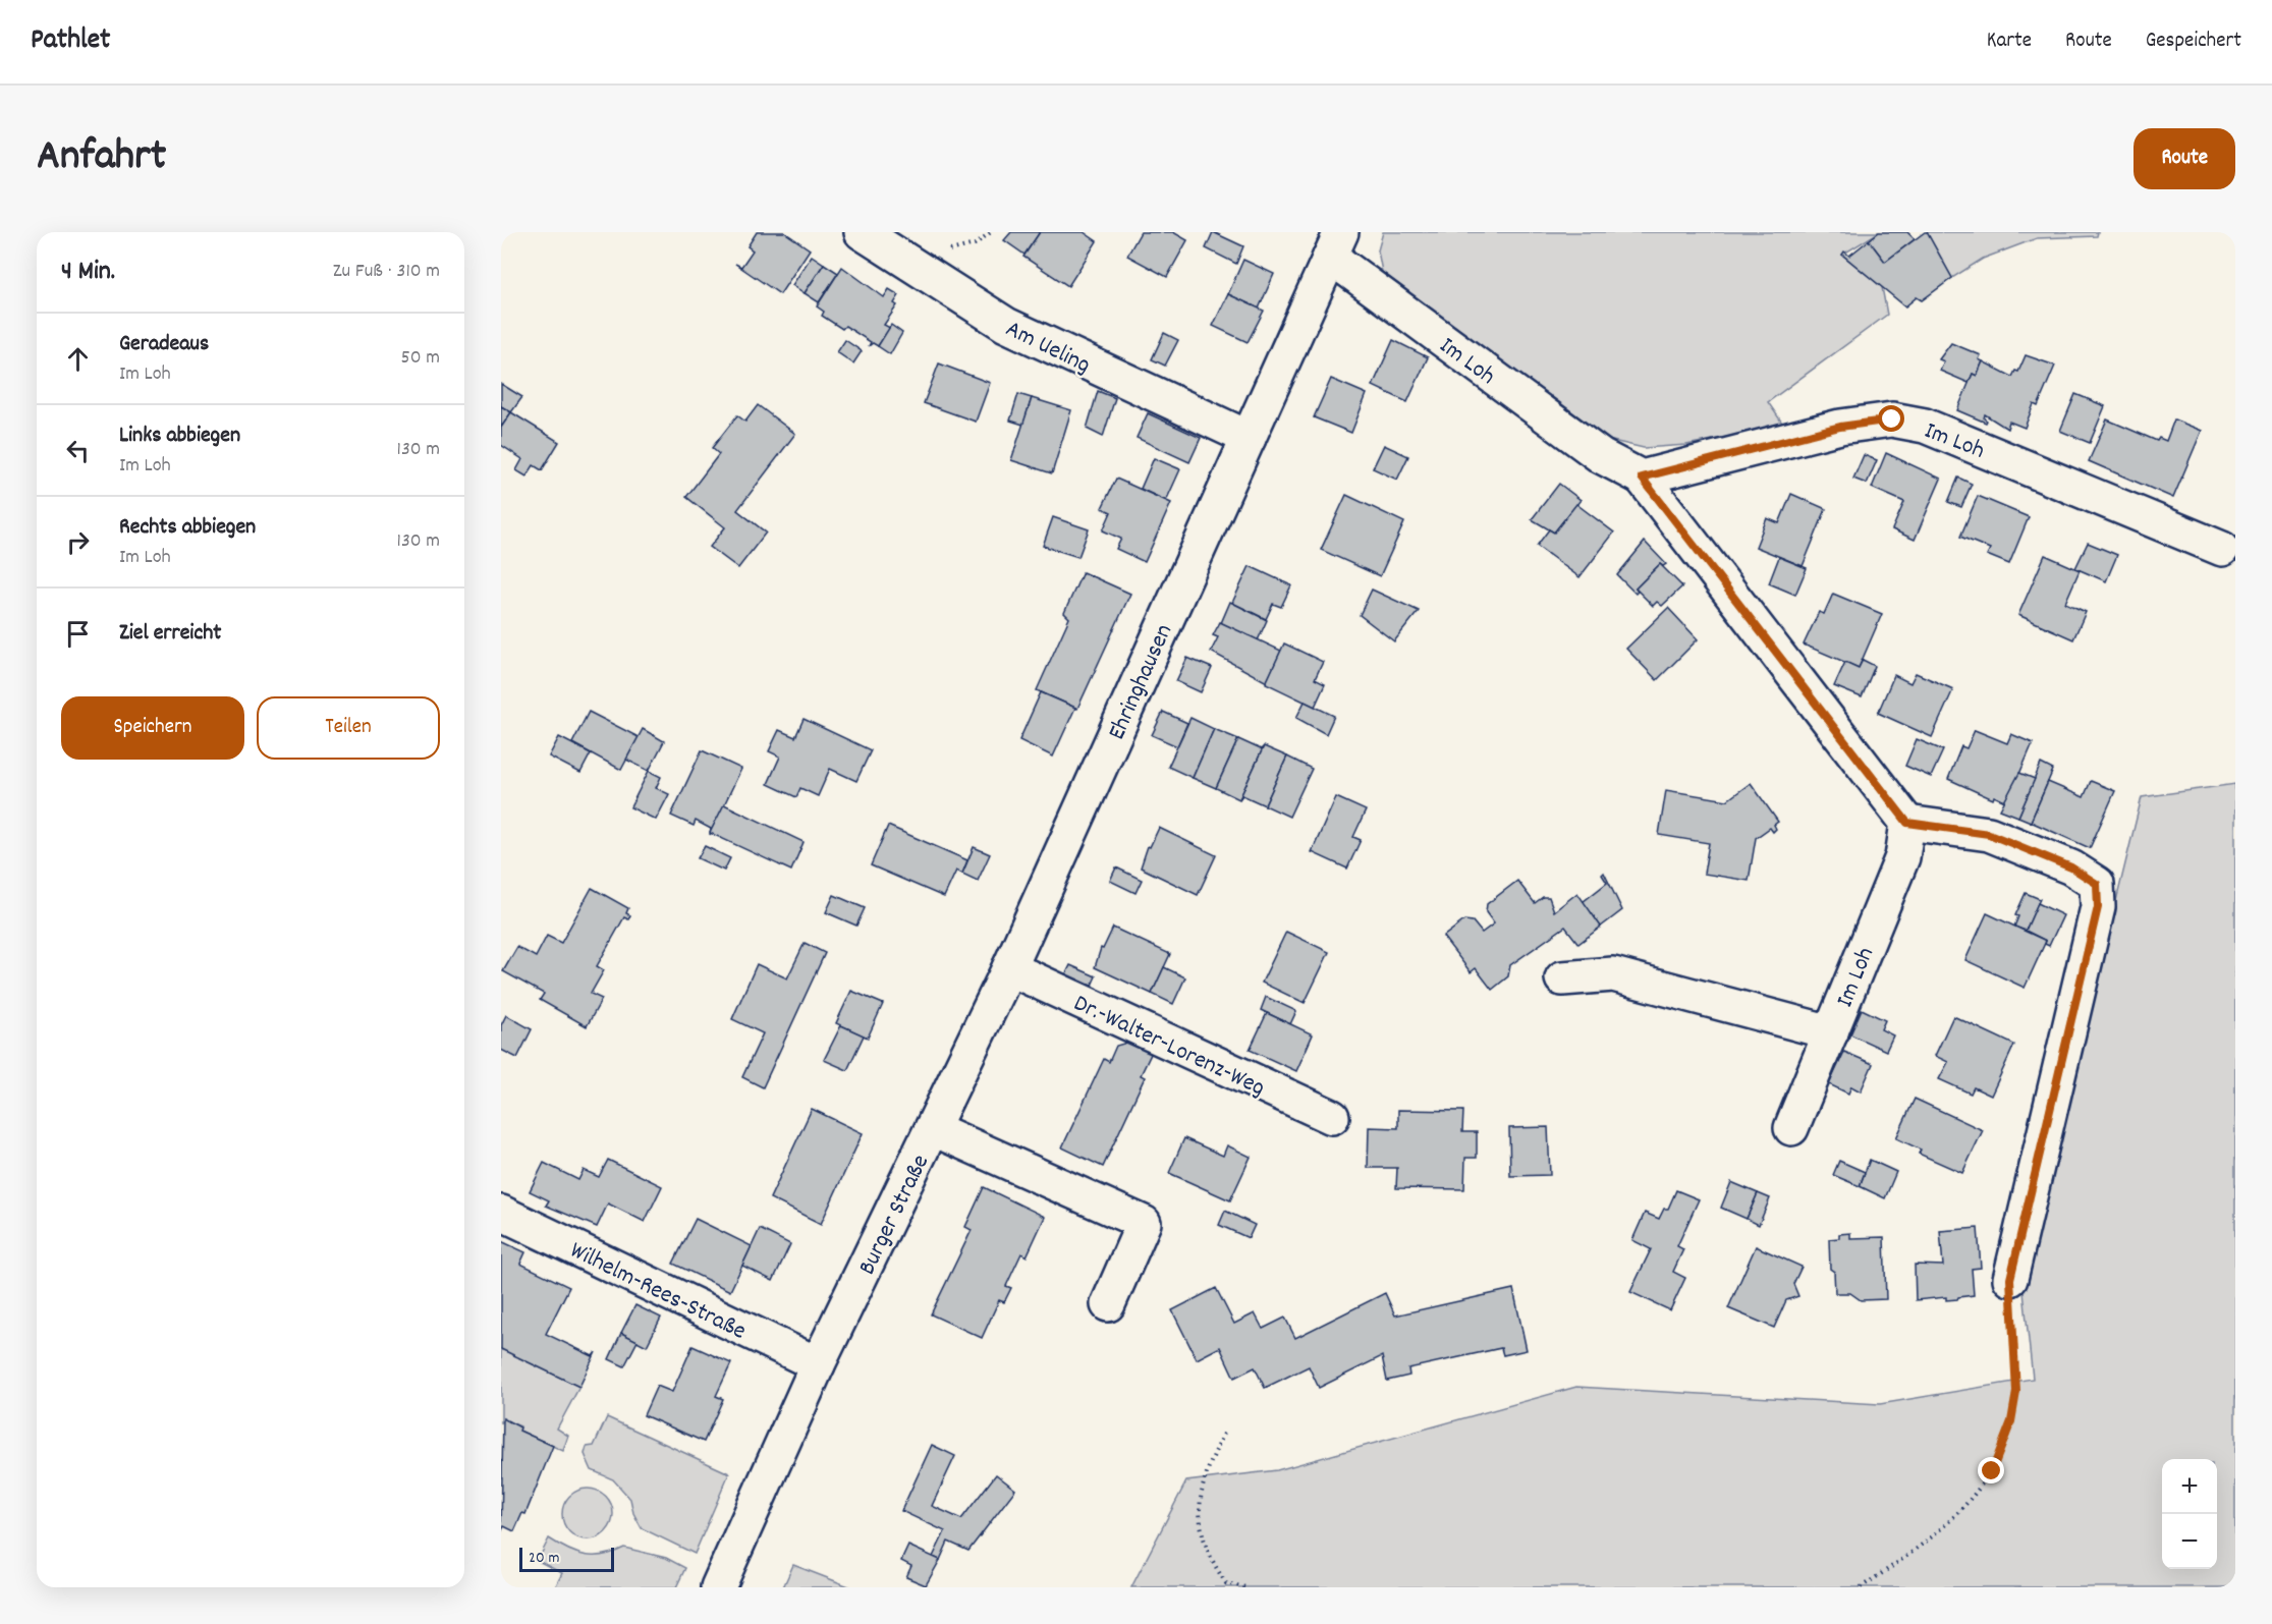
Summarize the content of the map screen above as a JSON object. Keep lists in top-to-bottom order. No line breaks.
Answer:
{"streets":{"street":["Am Ueling","Im Loh","Ehringhausen","Dr.-Walter-Lorenz-Weg","Burger Straße","Wilhelm-Rees-Straße"]},"crossings":[["Am Ueling","Ehringhausen"],["Im Loh","Ehringhausen"],["Ehringhausen","Dr.-Walter-Lorenz-Weg"],["Ehringhausen","Burger Straße"],["Burger Straße","Wilhelm-Rees-Straße"]],"scale_bar":"20 m","page":{"header":"Pathlet","nav":["Karte","Route","Gespeichert"],"title":"Anfahrt","buttons":["Route",["Speichern","Teilen"]],"heading":["4 Min.","Zu Fuß · 310 m"],"list":[["Geradeaus","Im Loh","50 m"],["Links abbiegen","Im Loh","130 m"],["Rechts abbiegen","Im Loh","130 m"],"Ziel erreicht"],"map_buttons":["+","−"],"scale":"20 m"}}
